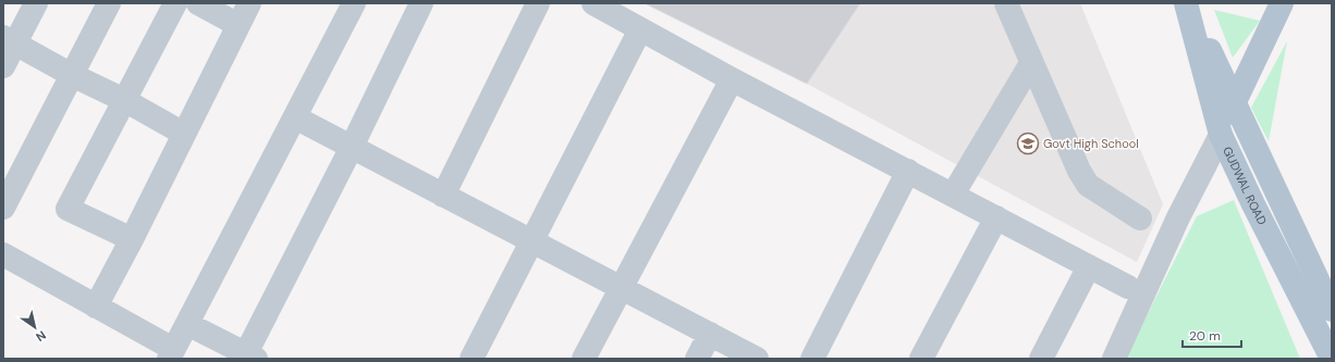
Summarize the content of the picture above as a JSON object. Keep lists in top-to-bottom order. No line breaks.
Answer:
{"streets":{"main road":["GUDWAL ROAD"]},"places":{"school or university":["Govt High School"]},"scale_bar":"20 m","north":"bottom right"}
